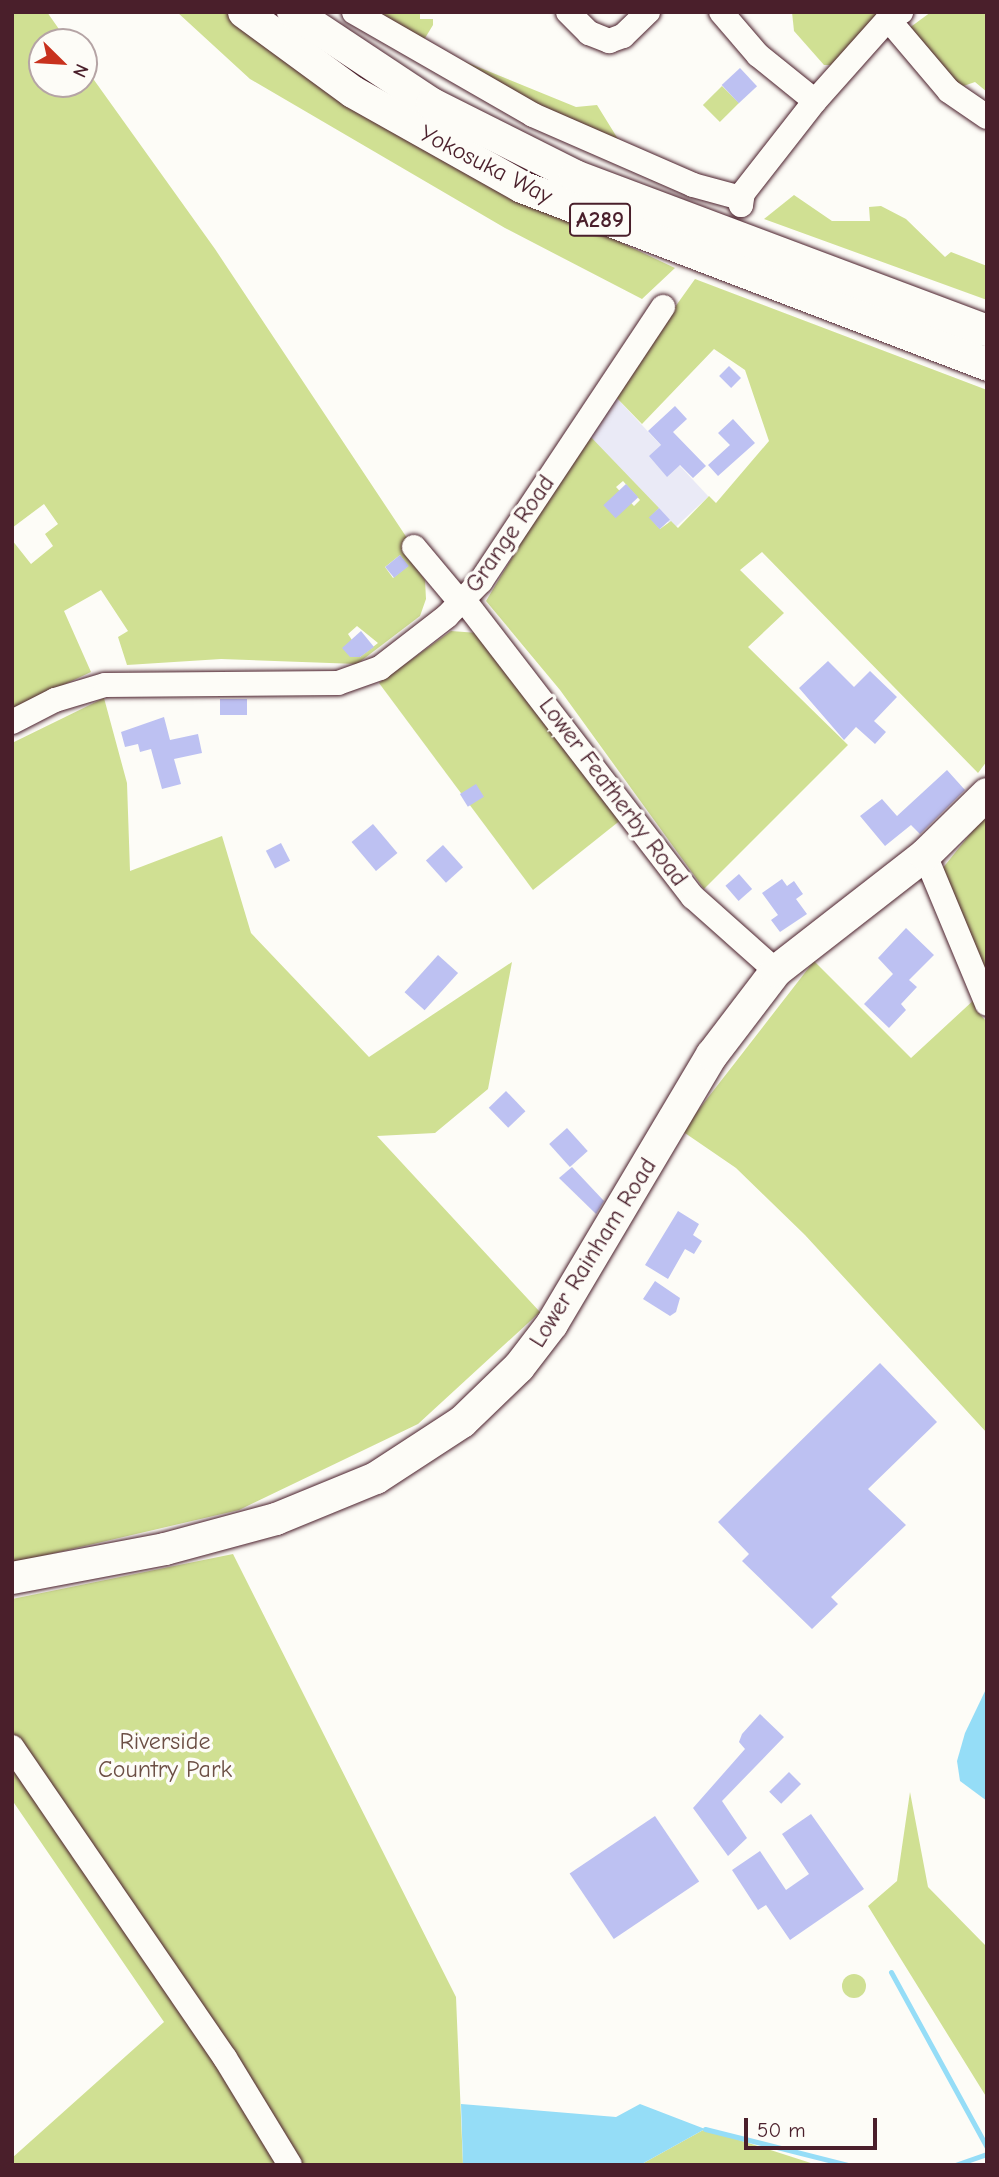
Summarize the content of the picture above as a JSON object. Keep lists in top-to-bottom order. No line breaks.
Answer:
{"streets":{"main road":["Yokosuka Way","A289","Lower Rainham Road"],"street":["Grange Road","Lower Featherby Road"]},"crossings":[["Grange Road","Lower Featherby Road"],["Lower Featherby Road","Lower Rainham Road"]],"parks":["Riverside Country Park"],"scale_bar":"50 m","north":"bottom right"}
